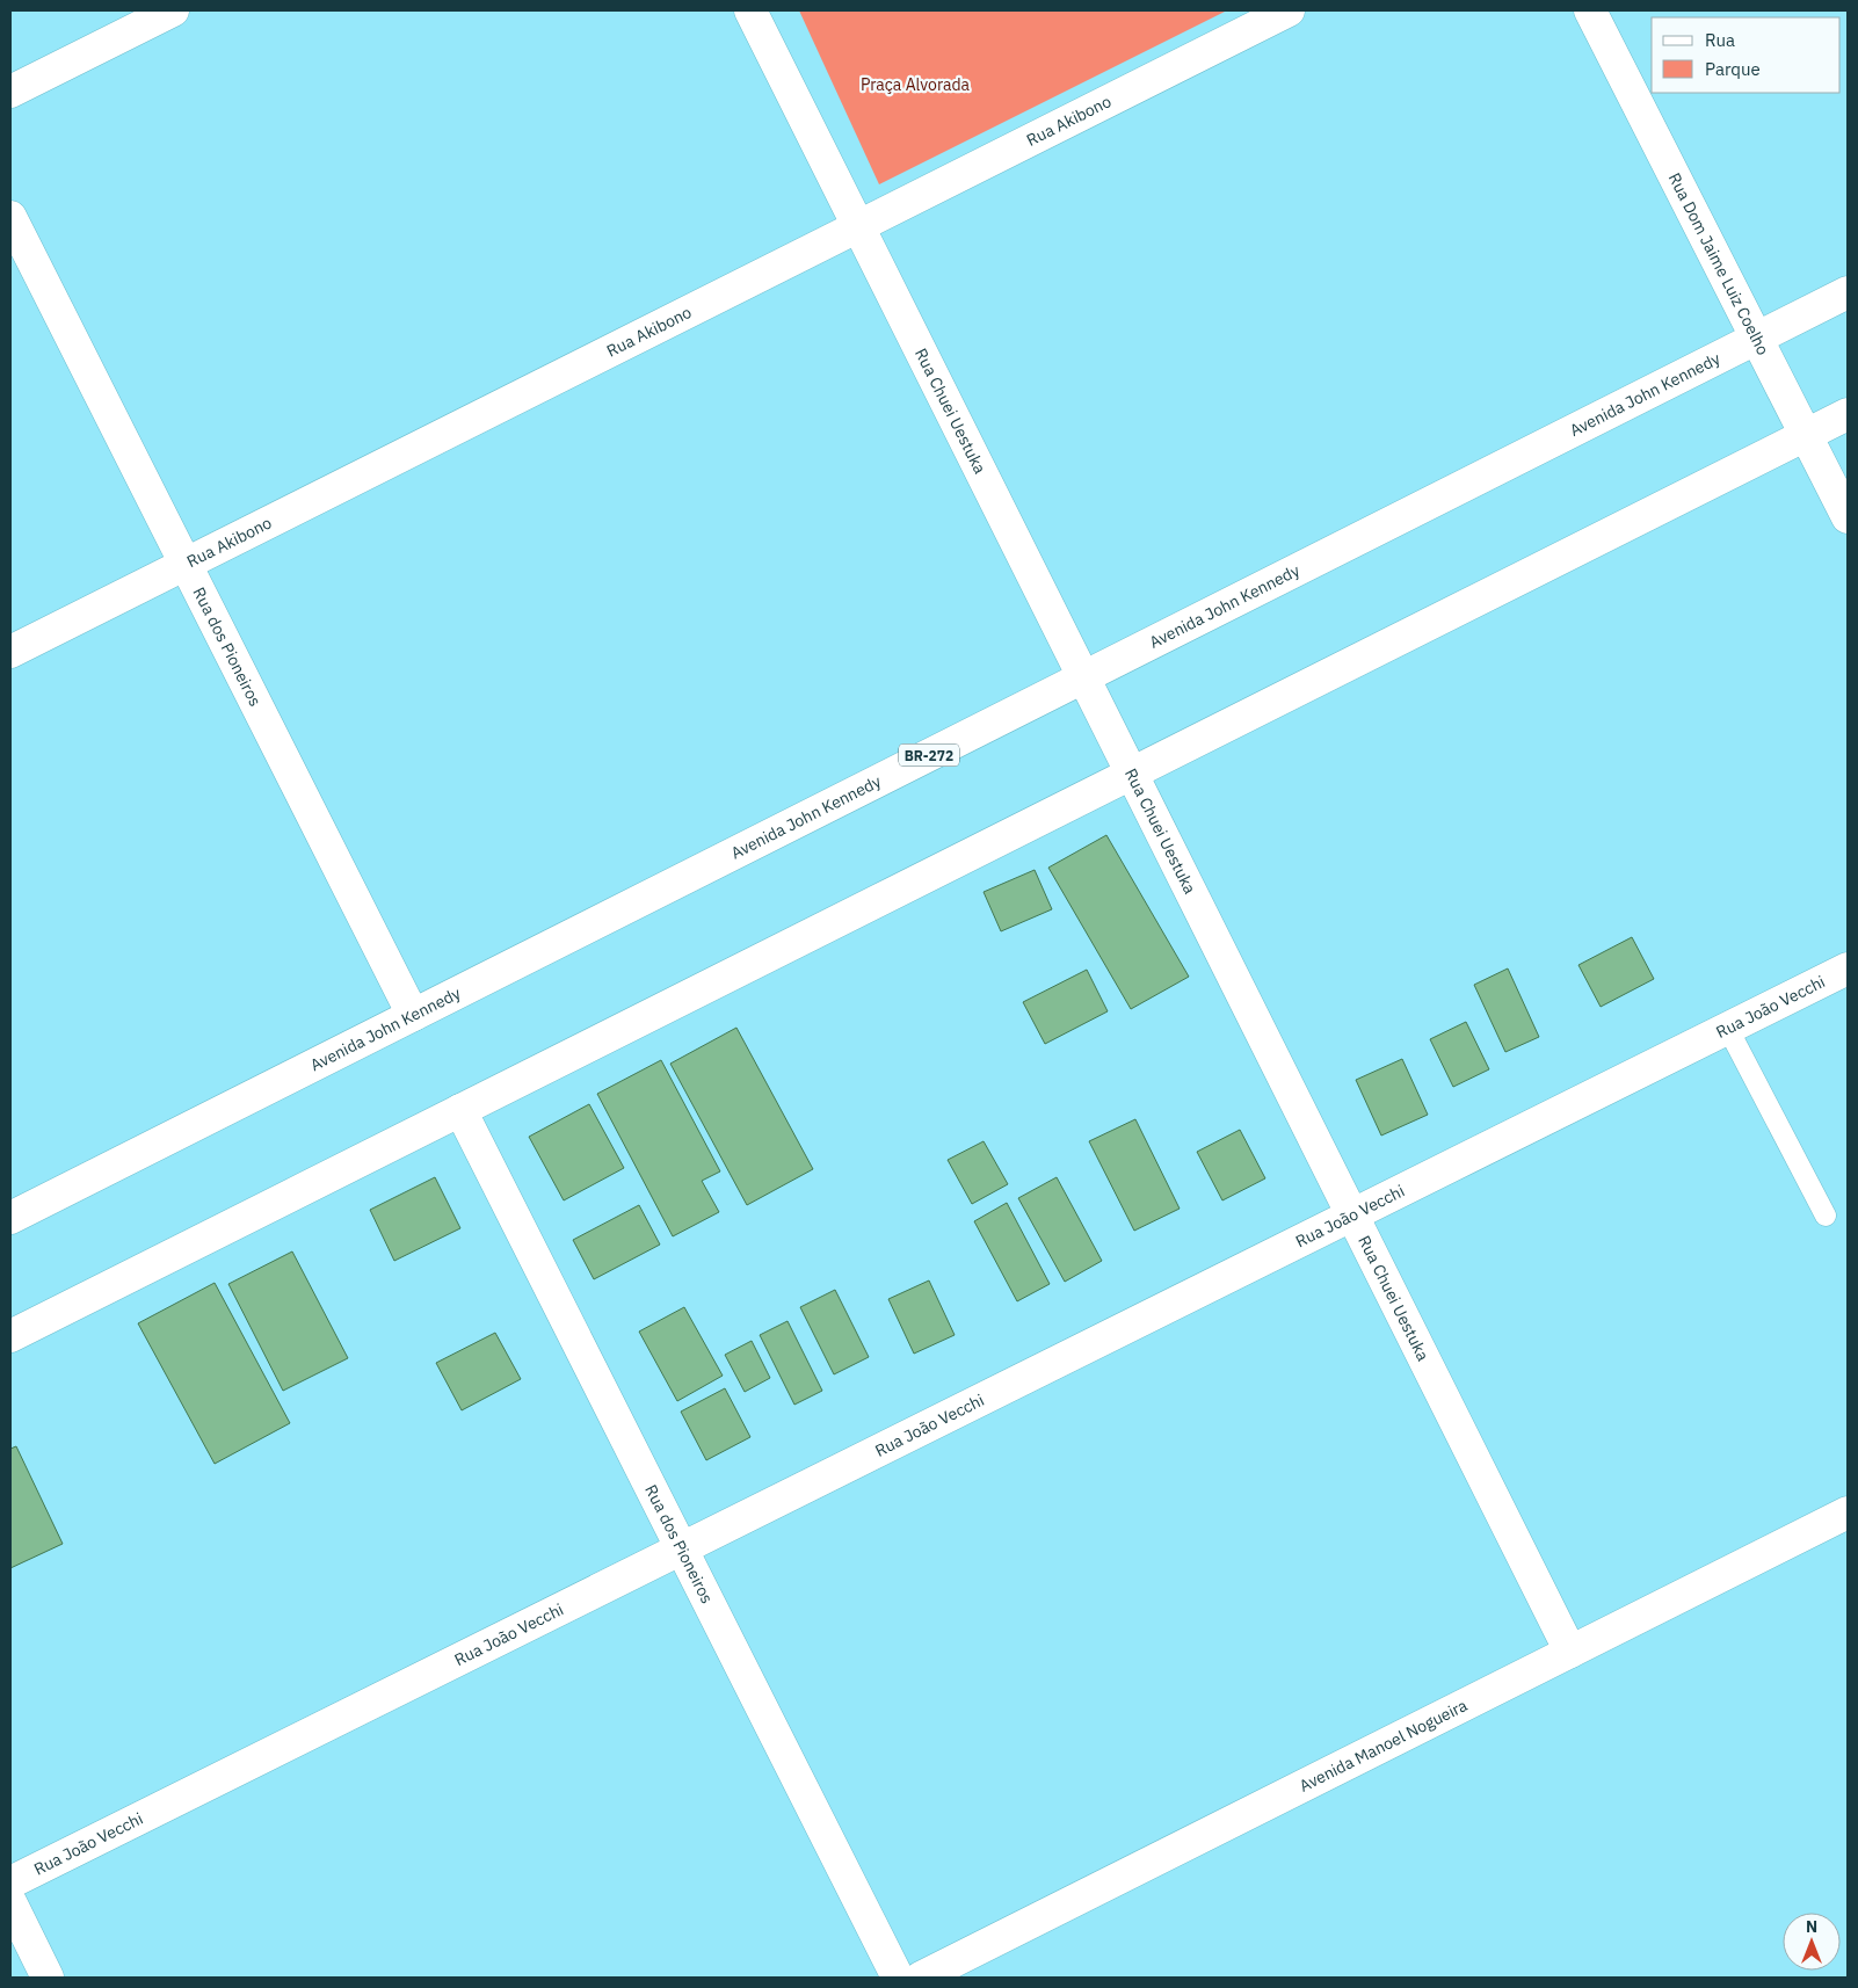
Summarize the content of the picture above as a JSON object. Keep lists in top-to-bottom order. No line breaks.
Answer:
{"streets":{"street":["Rua Akibono","Rua Dom Jaime Luiz Coelho","Avenida John Kennedy","Rua Chuei Uestuka","Rua dos Pioneiros","BR-272","Rua João Vecchi","Avenida Manoel Nogueira"]},"crossings":[["Rua Akibono","Rua Chuei Uestuka"],["Rua Akibono","Rua dos Pioneiros"],["Rua Dom Jaime Luiz Coelho","Avenida John Kennedy"],["Avenida John Kennedy","Rua Chuei Uestuka"],["Avenida John Kennedy","Rua dos Pioneiros"],["Rua Chuei Uestuka","Rua João Vecchi"],["Rua Chuei Uestuka","Avenida Manoel Nogueira"],["Rua dos Pioneiros","Rua João Vecchi"]],"parks":["Praça Alvorada"],"legend":["Rua","Parque"],"north":"top"}
